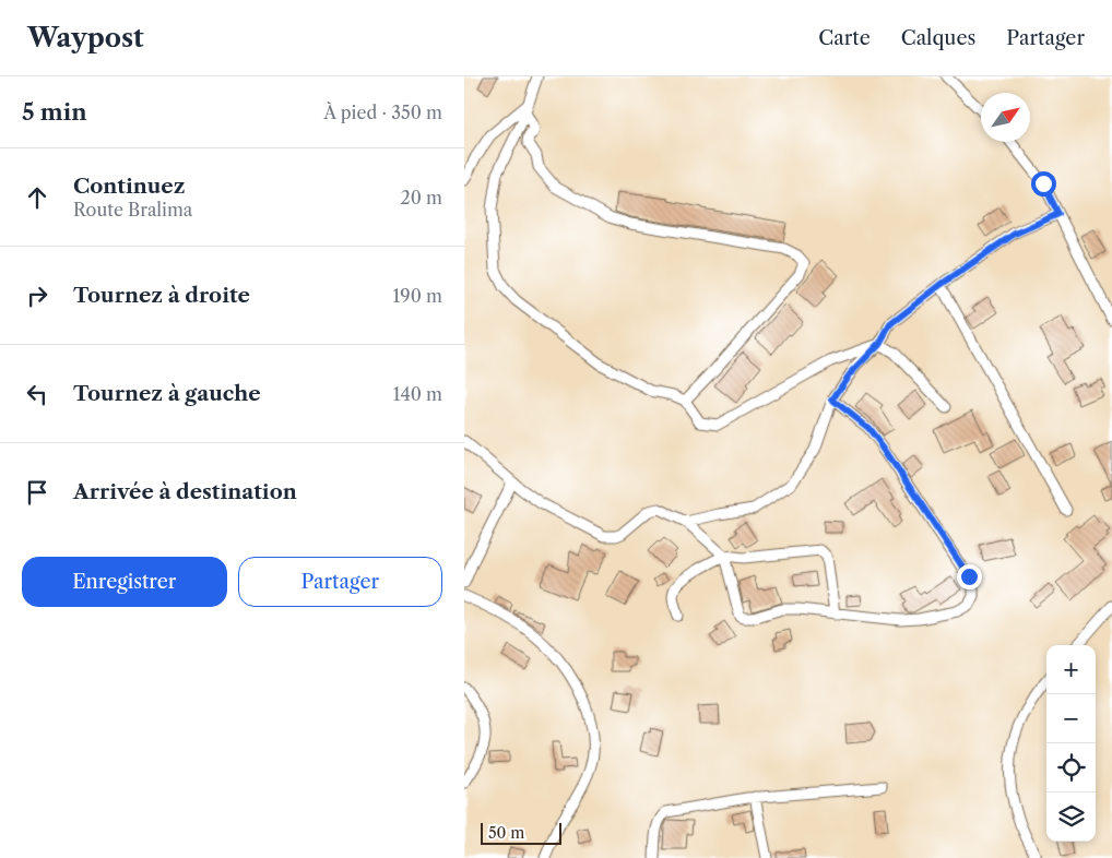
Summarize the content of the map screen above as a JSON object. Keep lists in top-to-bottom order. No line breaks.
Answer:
{"scale_bar":"50 m","north":"top right","page":{"header":"Waypost","nav":["Carte","Calques","Partager"],"heading":["5 min","À pied · 350 m"],"list":[["Continuez","Route Bralima","20 m"],["Tournez à droite","190 m"],["Tournez à gauche","140 m"],"Arrivée à destination"],"buttons":["Enregistrer","Partager"],"map_buttons":["+","−"],"scale":"50 m"}}
